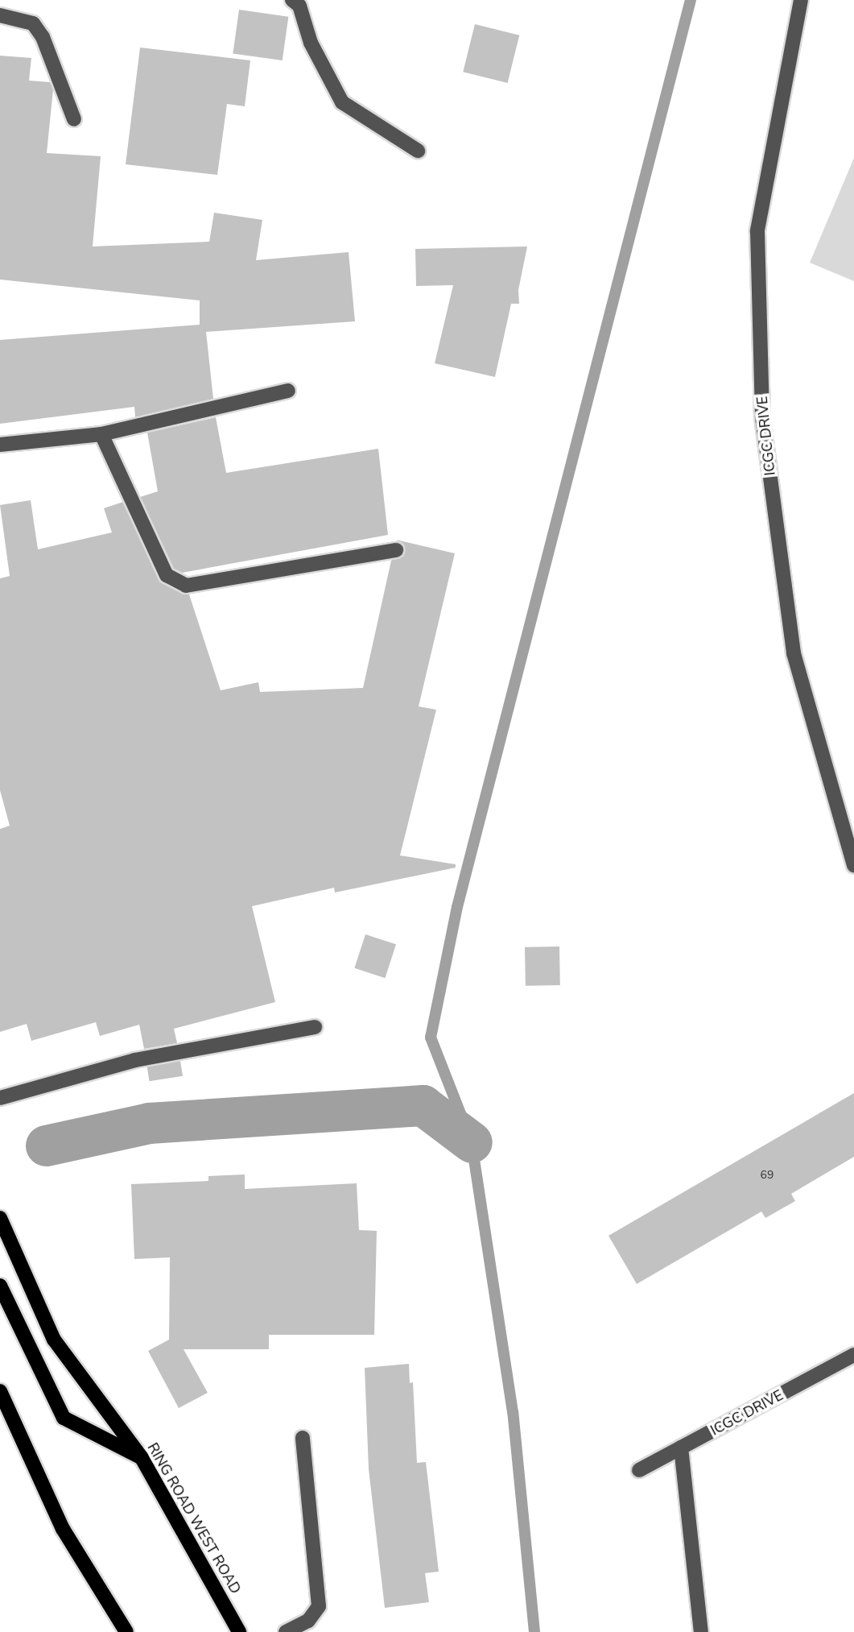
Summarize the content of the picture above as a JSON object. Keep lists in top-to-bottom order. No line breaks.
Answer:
{"streets":{"main road":["RING ROAD WEST ROAD"],"street":["ICGC DRIVE"]},"house_numbers":["69"]}
